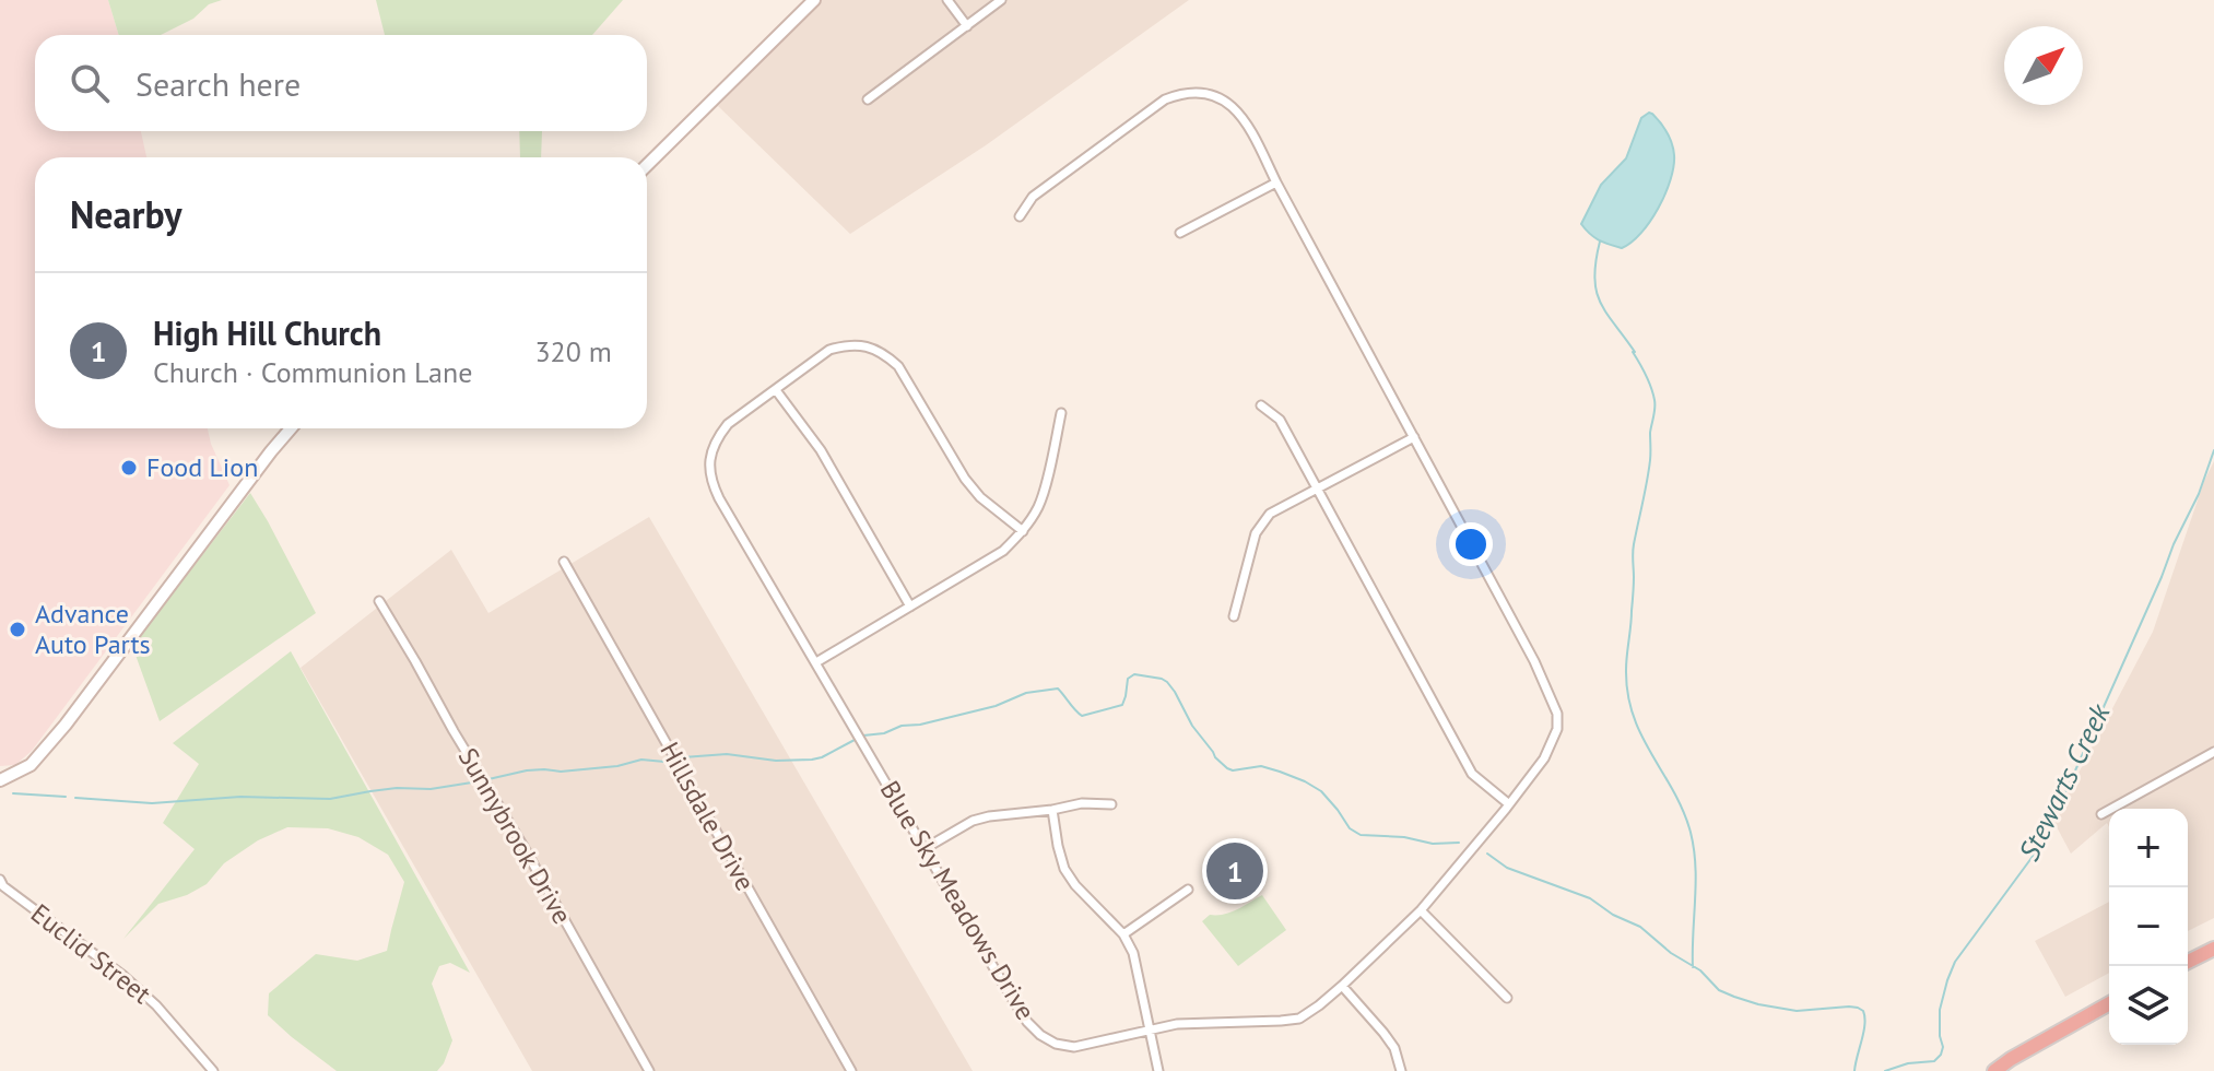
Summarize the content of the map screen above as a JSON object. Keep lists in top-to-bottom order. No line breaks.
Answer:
{"streets":{"street":["Hillsdale Drive","Sunnybrook Drive","Blue Sky Meadows Drive","Euclid Street"]},"water":["Stewarts Creek"],"places":["Food Lion","Advance Auto Parts"],"north":"top right","page":{"search":"Search here","heading":"Nearby","list":[{"mark":"1","name":"High Hill Church","note":"Church · Communion Lane","value":"320 m"}],"map_buttons":["+","−"],"pins":"1"}}
